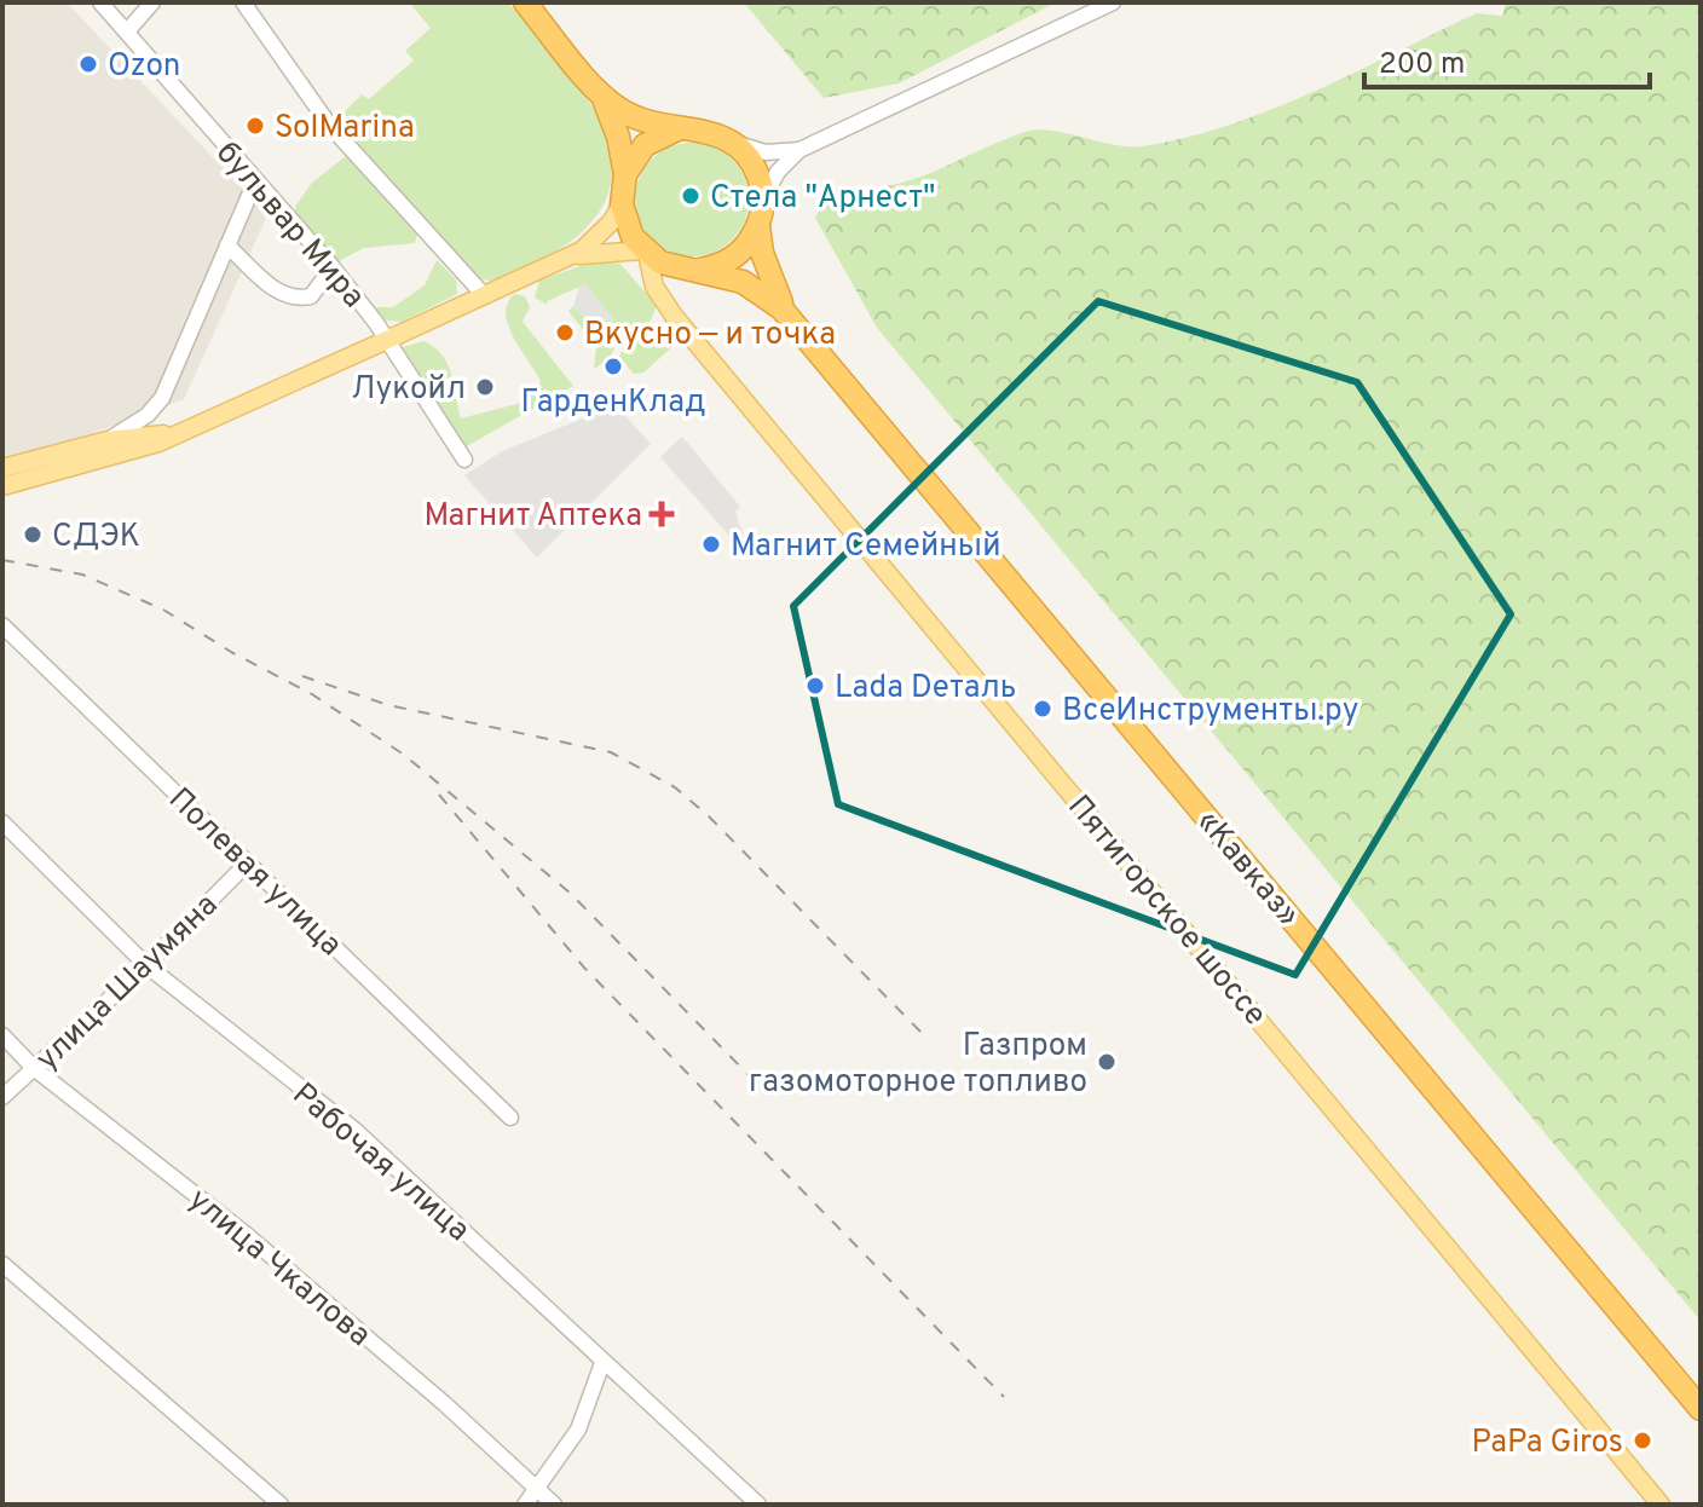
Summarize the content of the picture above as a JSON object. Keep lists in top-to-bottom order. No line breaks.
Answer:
{"streets":{"highway":["«Кавказ»"],"main road":["Пятигорское шоссе"],"street":["бульвар Мира","Полевая улица","улица Шаумяна","Рабочая улица","улица Чкалова"]},"crossings":[["«Кавказ»","Пятигорское шоссе"],["Полевая улица","улица Шаумяна"],["улица Шаумяна","Рабочая улица"],["улица Шаумяна","улица Чкалова"]],"places":{"other":["Ozon","SolMarina","Стела \"Арнест\"","Вкусно — и точка","ГарденКлад","Лукойл","СДЭК","Магнит Семейный","Lada Dеталь","ВсеИнструменты.ру","Газпром газомоторное топливо","PaPa Giros"],"health":["Магнит Аптека"]},"scale_bar":"200 m"}
